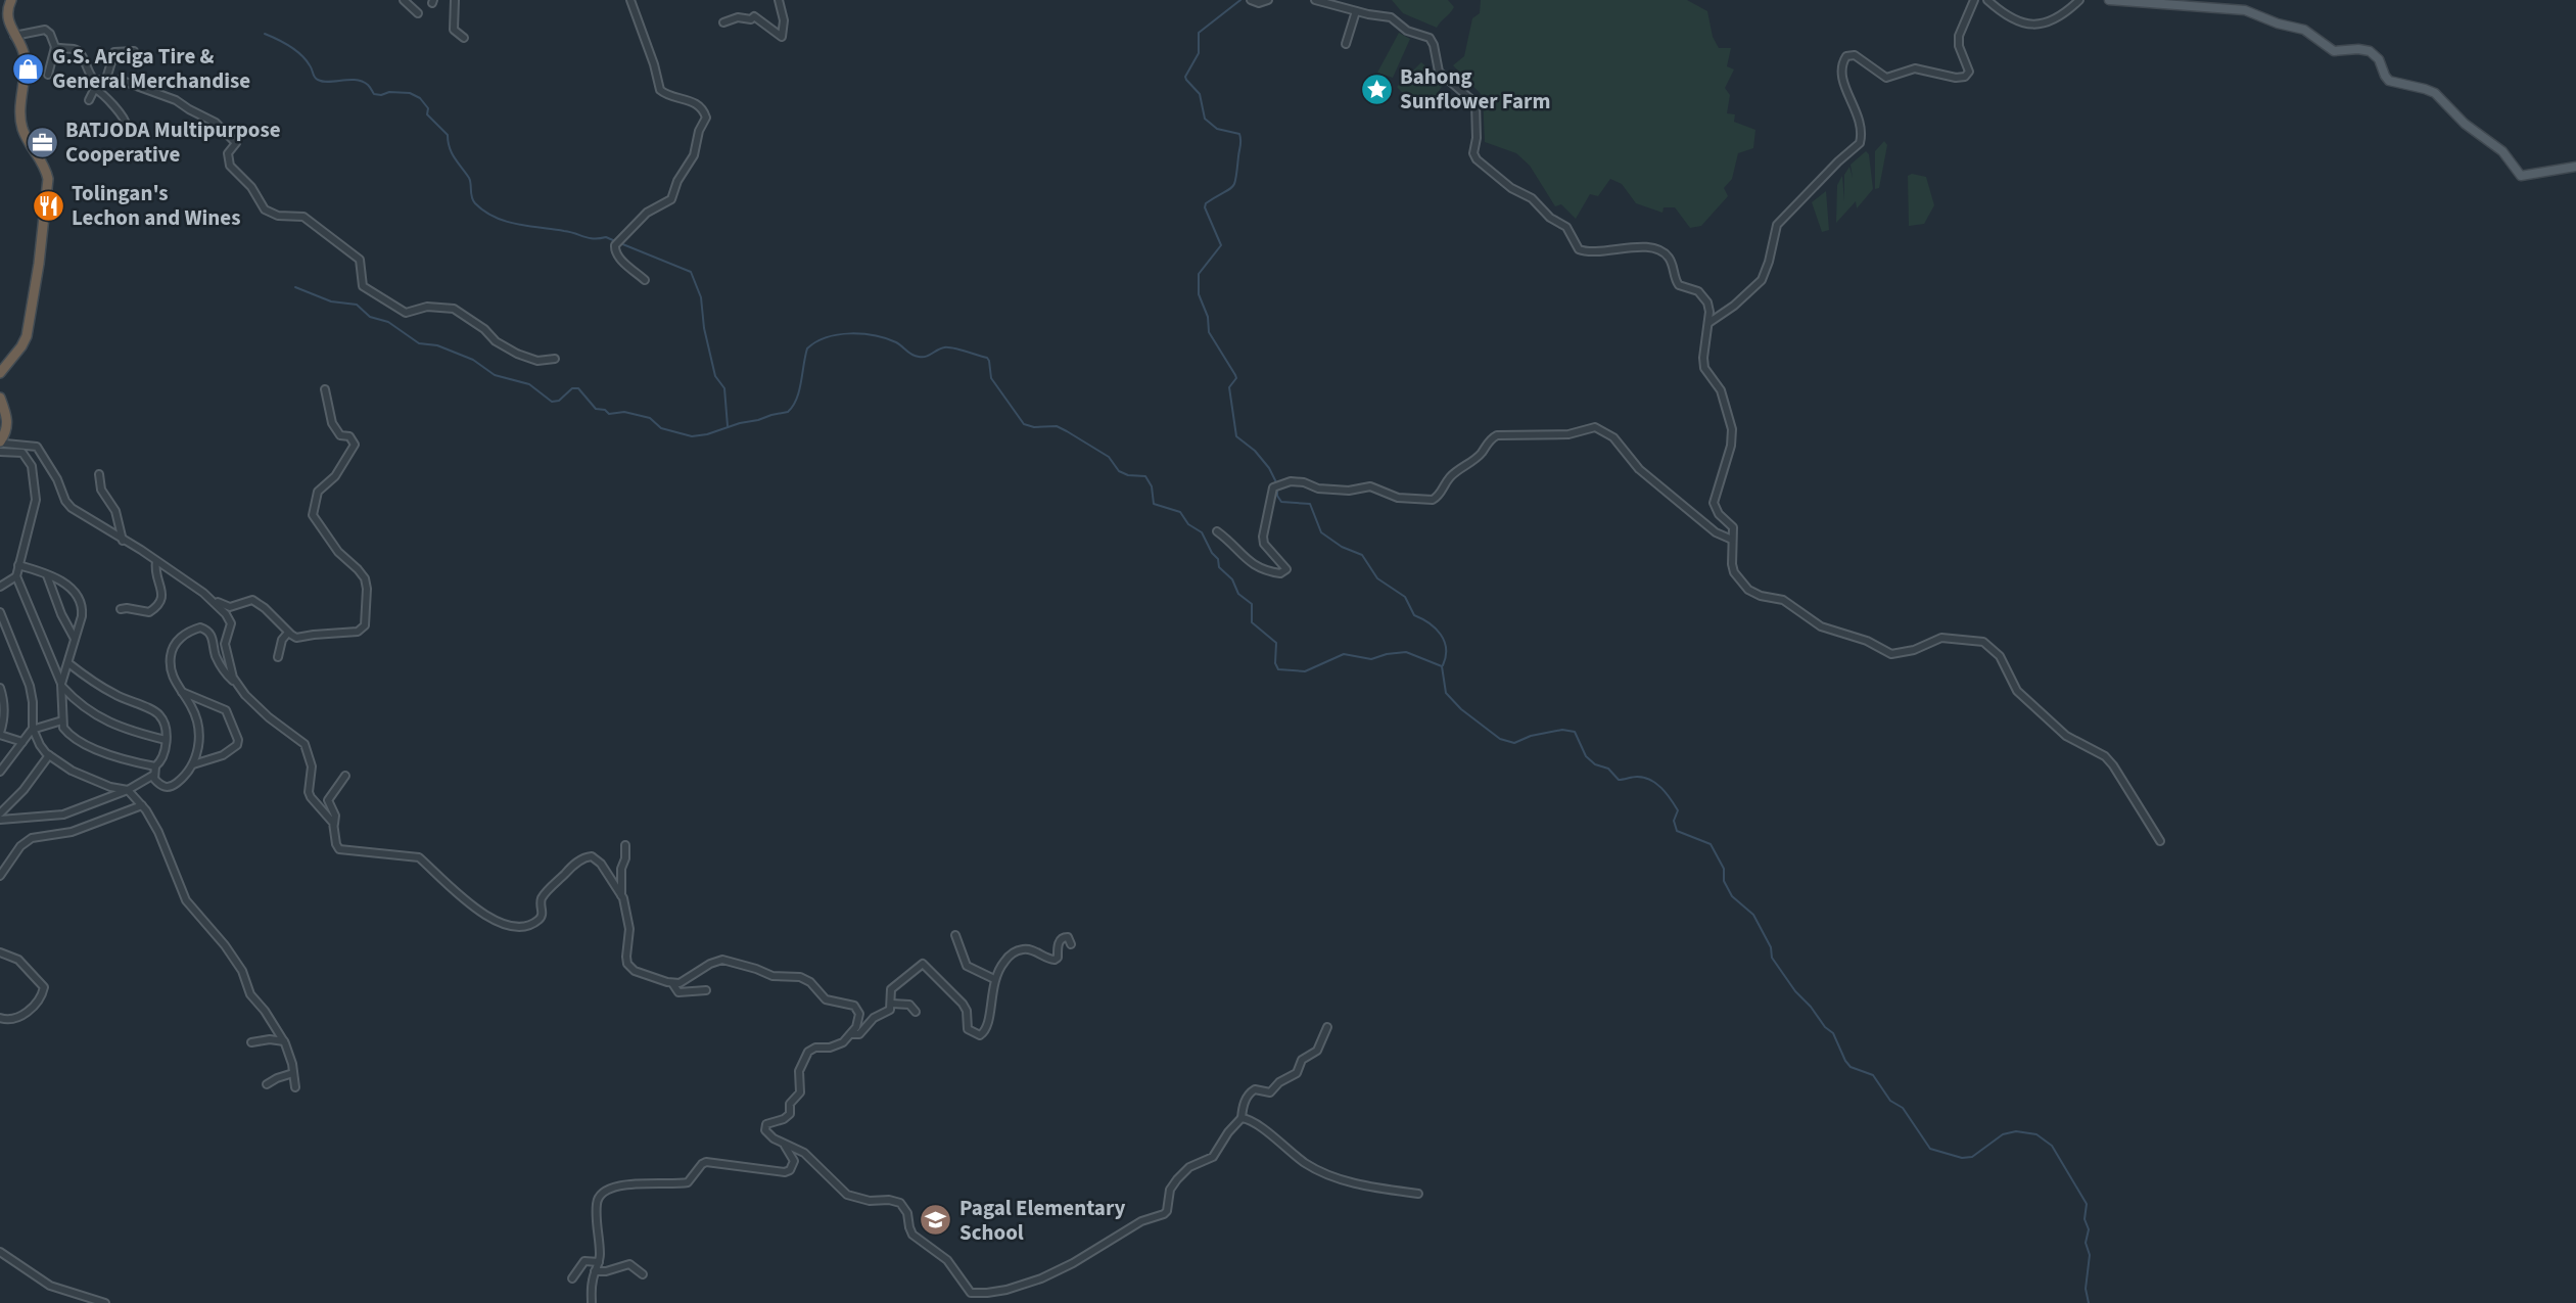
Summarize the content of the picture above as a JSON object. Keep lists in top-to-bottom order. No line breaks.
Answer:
{"places":{"shop":["G.S. Arciga Tire & General Merchandise"],"place":["Bahong Sunflower Farm"],"office":["BATJODA Multipurpose Cooperative"],"restaurant":["Tolingan's Lechon and Wines"],"school or university":["Pagal Elementary School"]}}
